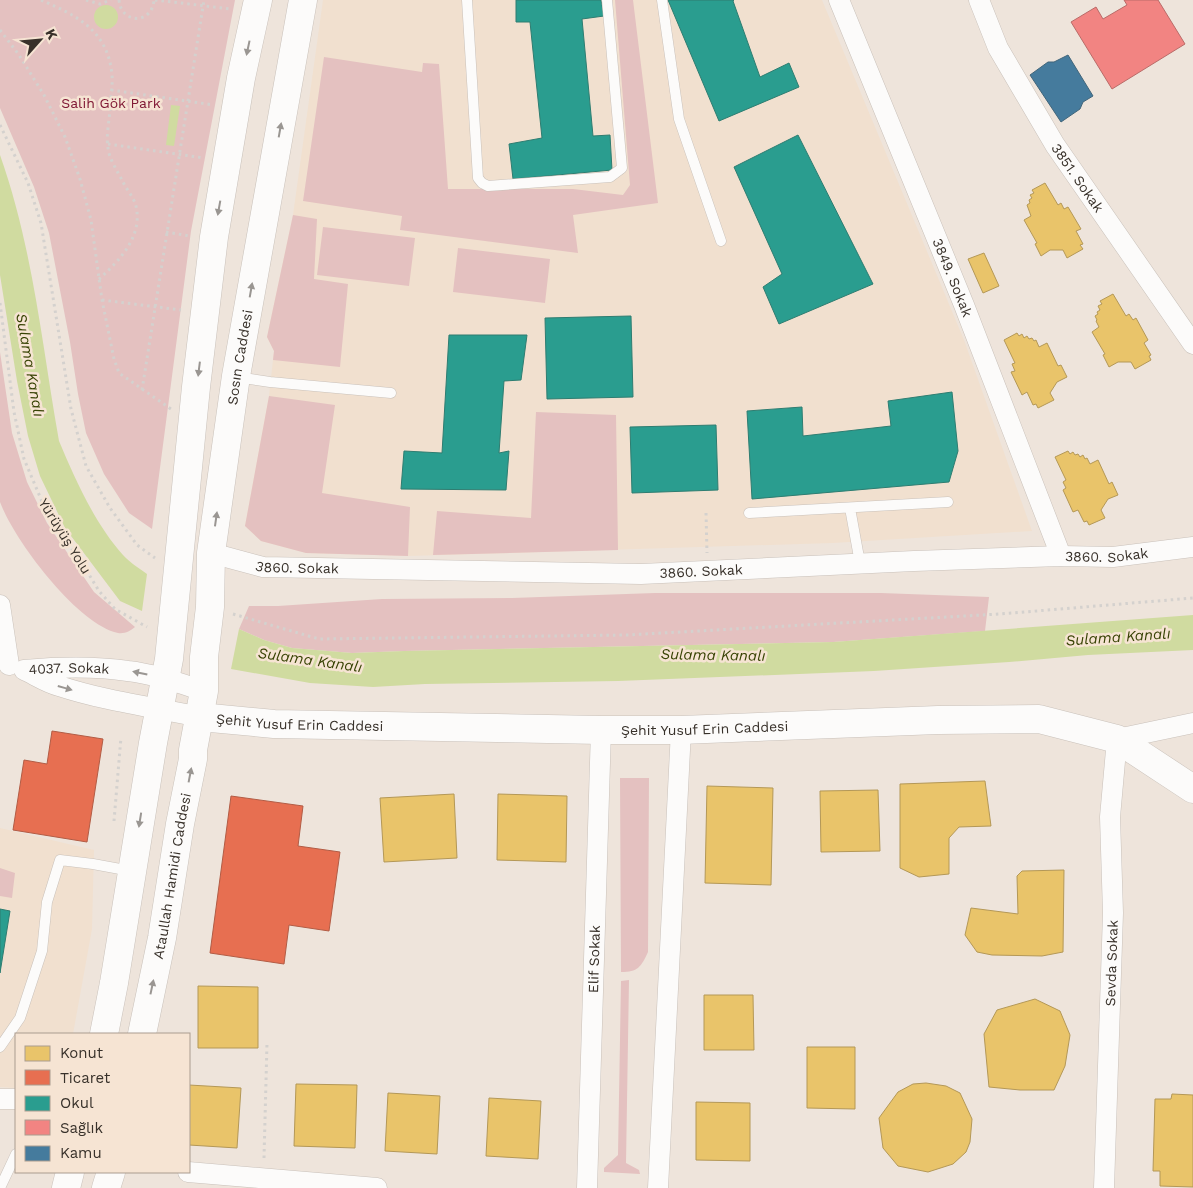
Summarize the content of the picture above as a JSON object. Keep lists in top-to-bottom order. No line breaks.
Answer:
{"streets":{"street":["3851. Sokak","3849. Sokak","Sosın Caddesi","3860. Sokak","4037. Sokak","Şehit Yusuf Erin Caddesi","Ataullah Hamidi Caddesi","Elif Sokak","Sevda Sokak"],"path":["Yürüyüş Yolu"]},"crossings":[["3849. Sokak","3860. Sokak"],["Sosın Caddesi","3860. Sokak"],["Sosın Caddesi","4037. Sokak"],["Sosın Caddesi","Şehit Yusuf Erin Caddesi"],["Sosın Caddesi","Ataullah Hamidi Caddesi"],["4037. Sokak","Şehit Yusuf Erin Caddesi"],["4037. Sokak","Ataullah Hamidi Caddesi"],["Şehit Yusuf Erin Caddesi","Ataullah Hamidi Caddesi"],["Şehit Yusuf Erin Caddesi","Elif Sokak"],["Şehit Yusuf Erin Caddesi","Sevda Sokak"]],"water":["Sulama Kanalı"],"parks":["Salih Gök Park"],"legend":["Konut","Ticaret","Okul","Sağlık","Kamu"],"north":"top right"}
